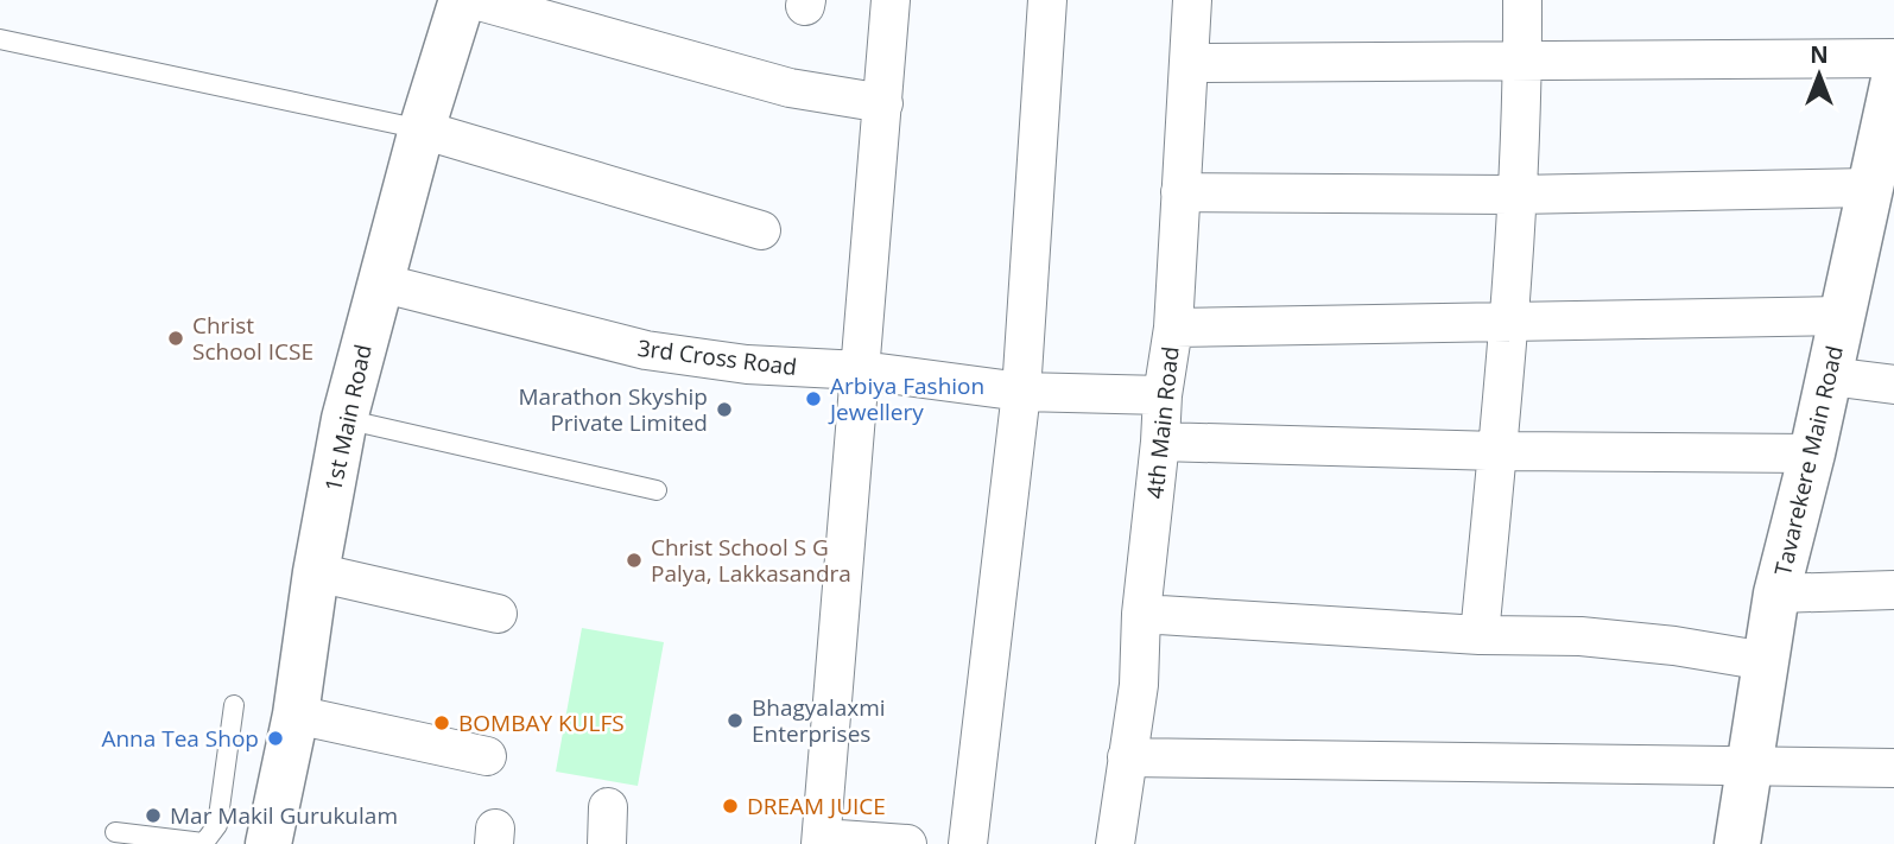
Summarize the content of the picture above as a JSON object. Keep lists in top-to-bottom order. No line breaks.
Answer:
{"streets":{"street":["3rd Cross Road","1st Main Road","4th Main Road","Tavarekere Main Road"]},"crossings":[["3rd Cross Road","1st Main Road"],["3rd Cross Road","4th Main Road"]],"places":["Christ School ICSE","Arbiya Fashion Jewellery","Marathon Skyship Private Limited","Christ School S G Palya, Lakkasandra","Bhagyalaxmi Enterprises","BOMBAY KULFS","Anna Tea Shop","DREAM JUICE","Mar Makil Gurukulam"],"north":"top"}
